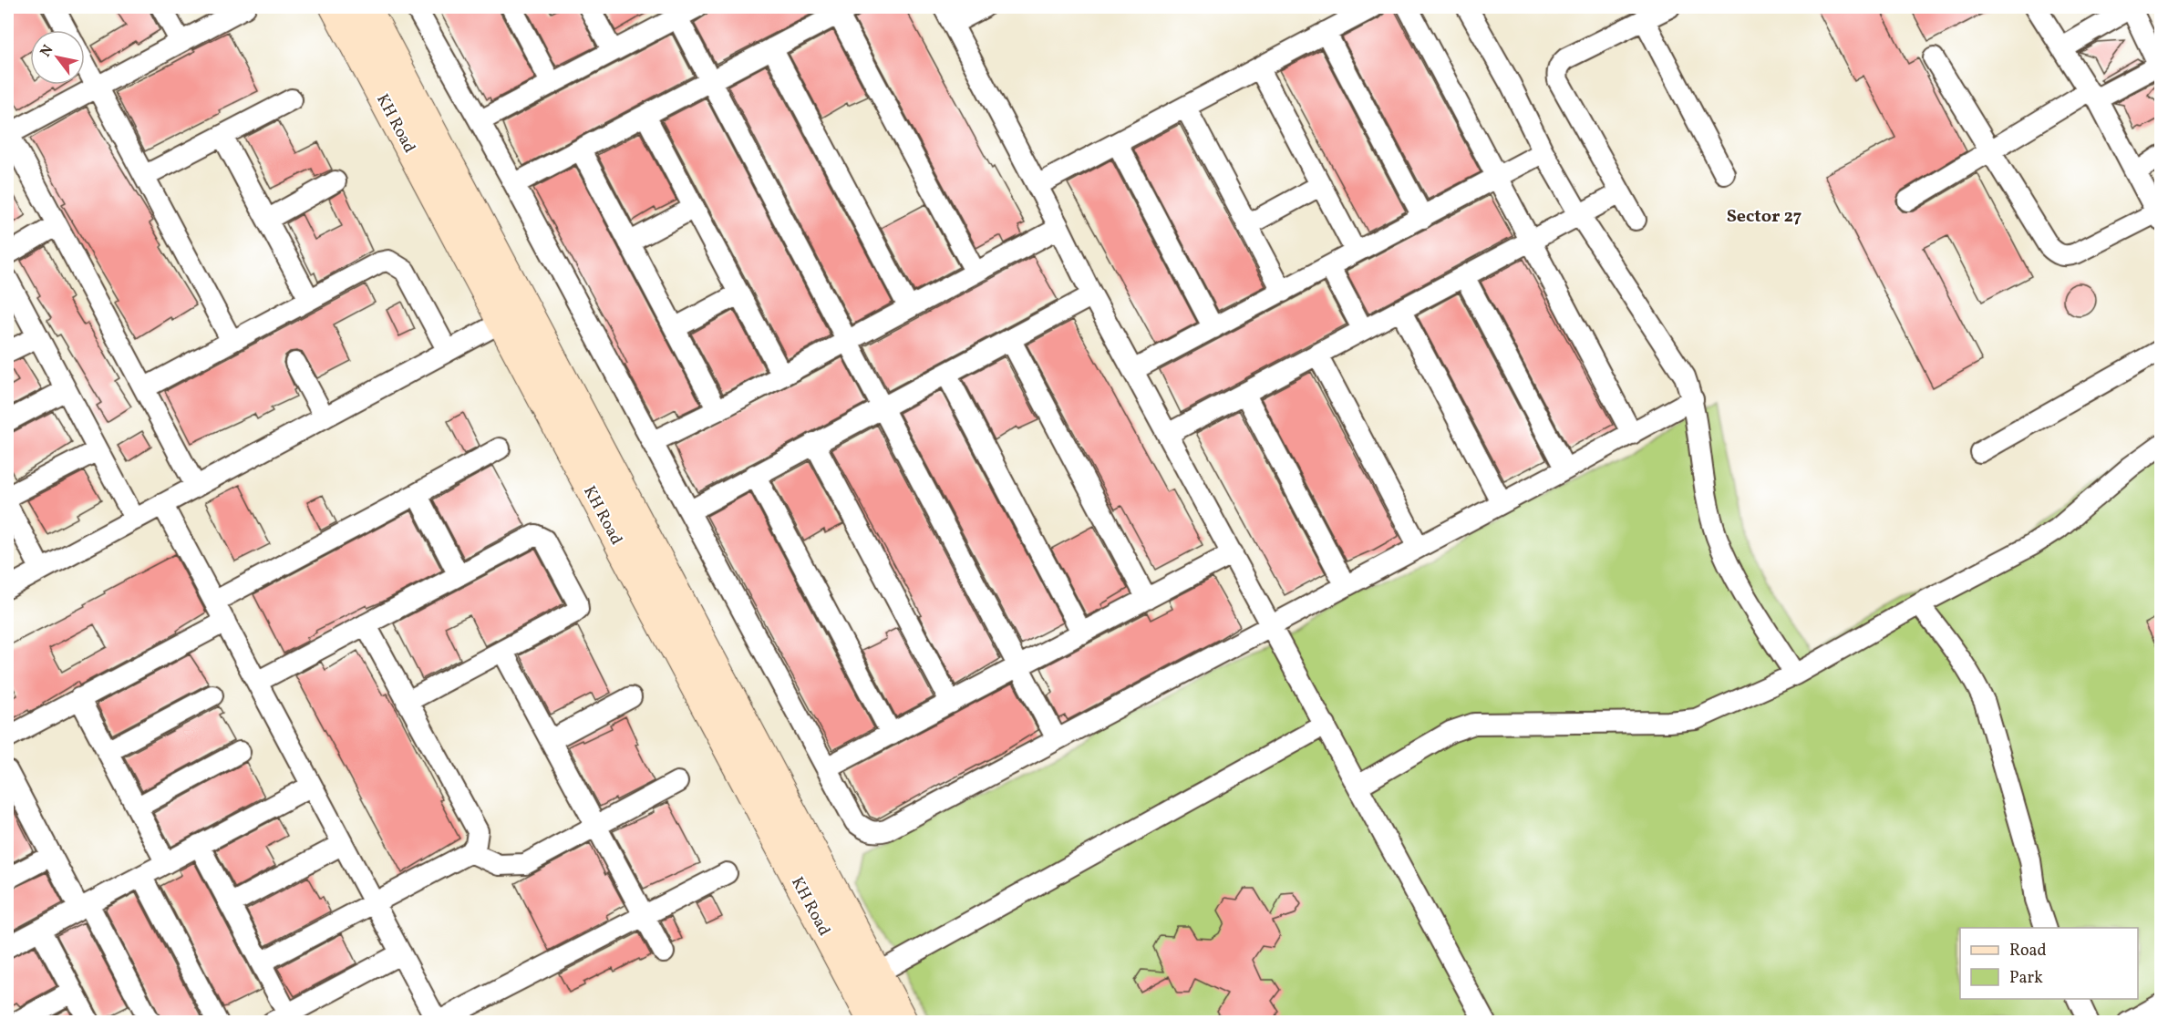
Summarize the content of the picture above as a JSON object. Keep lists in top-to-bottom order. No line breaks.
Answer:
{"streets":{"main road":["KH Road"]},"districts":["Sector 27"],"legend":["Road","Park"],"north":"top left"}
